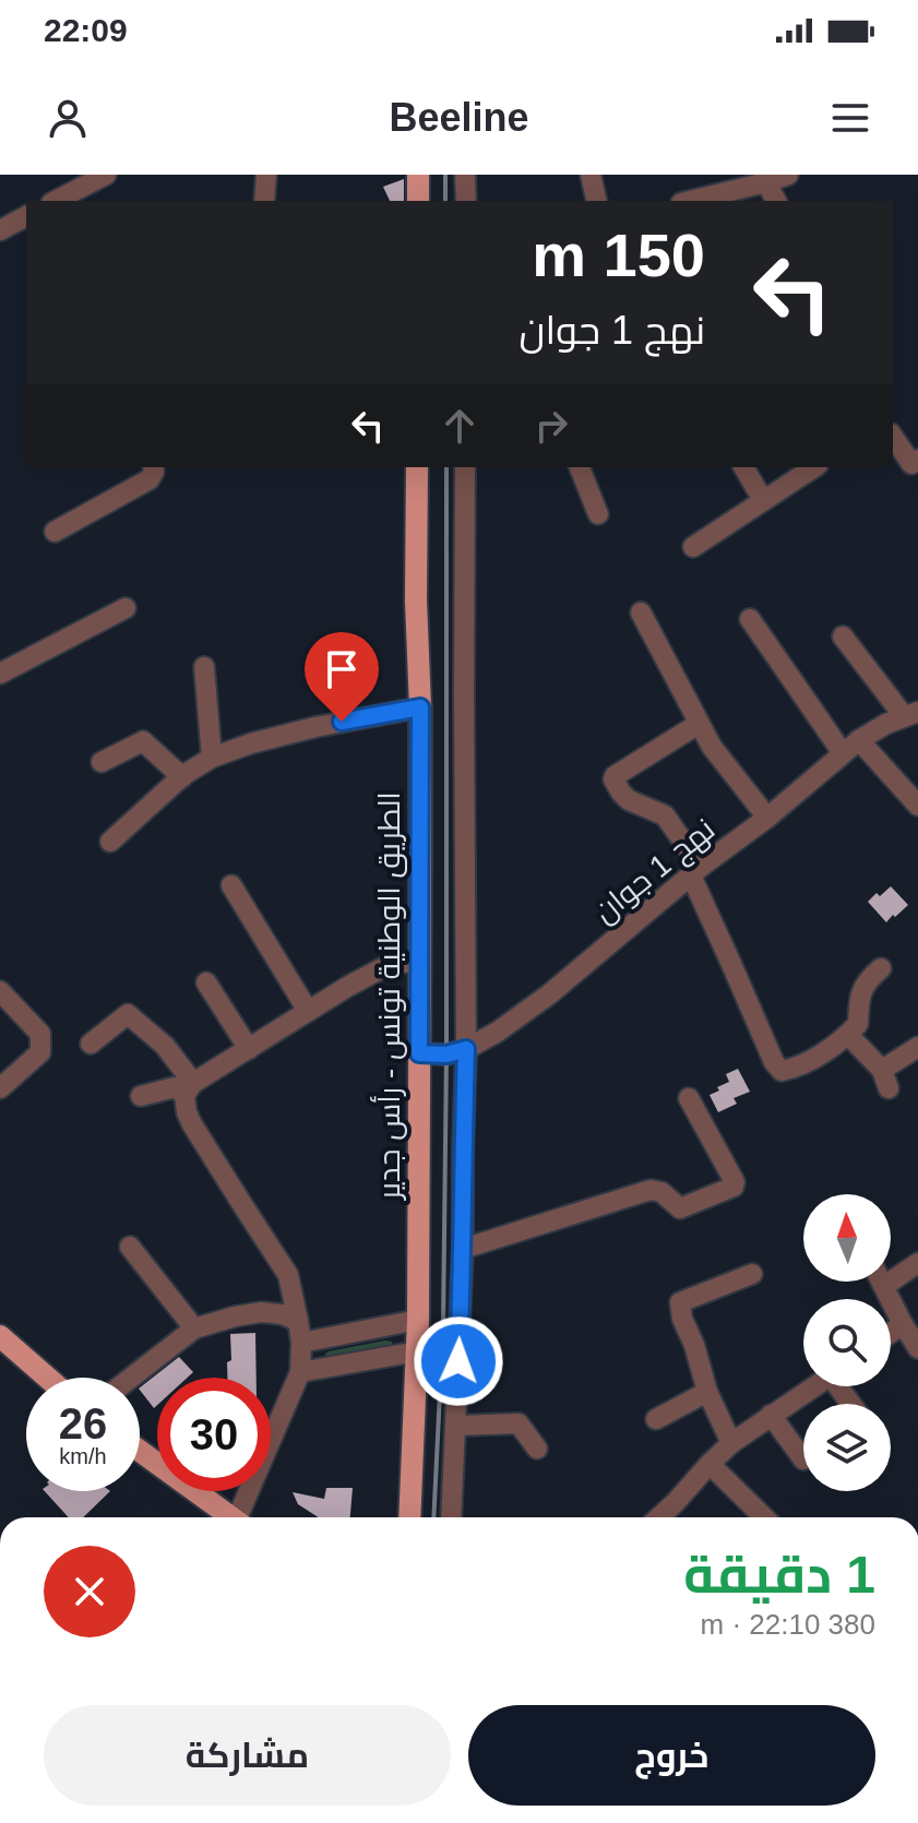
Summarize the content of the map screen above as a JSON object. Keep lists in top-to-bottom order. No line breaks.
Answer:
{"streets":{"main road":["الطريق الوطنية تونس - رأس جدير"],"street":["نهج 1 جوان"]},"crossings":[["نهج 1 جوان","الطريق الوطنية تونس - رأس جدير"]],"north":"top","page":{"status":"22:09","header":"Beeline","turn":["150 m","نهج 1 جوان"],"speed":"26 km/h","limit":"30","heading":["1 دقيقة","380 m · 22:10"],"buttons":["خروج","مشاركة"]}}
